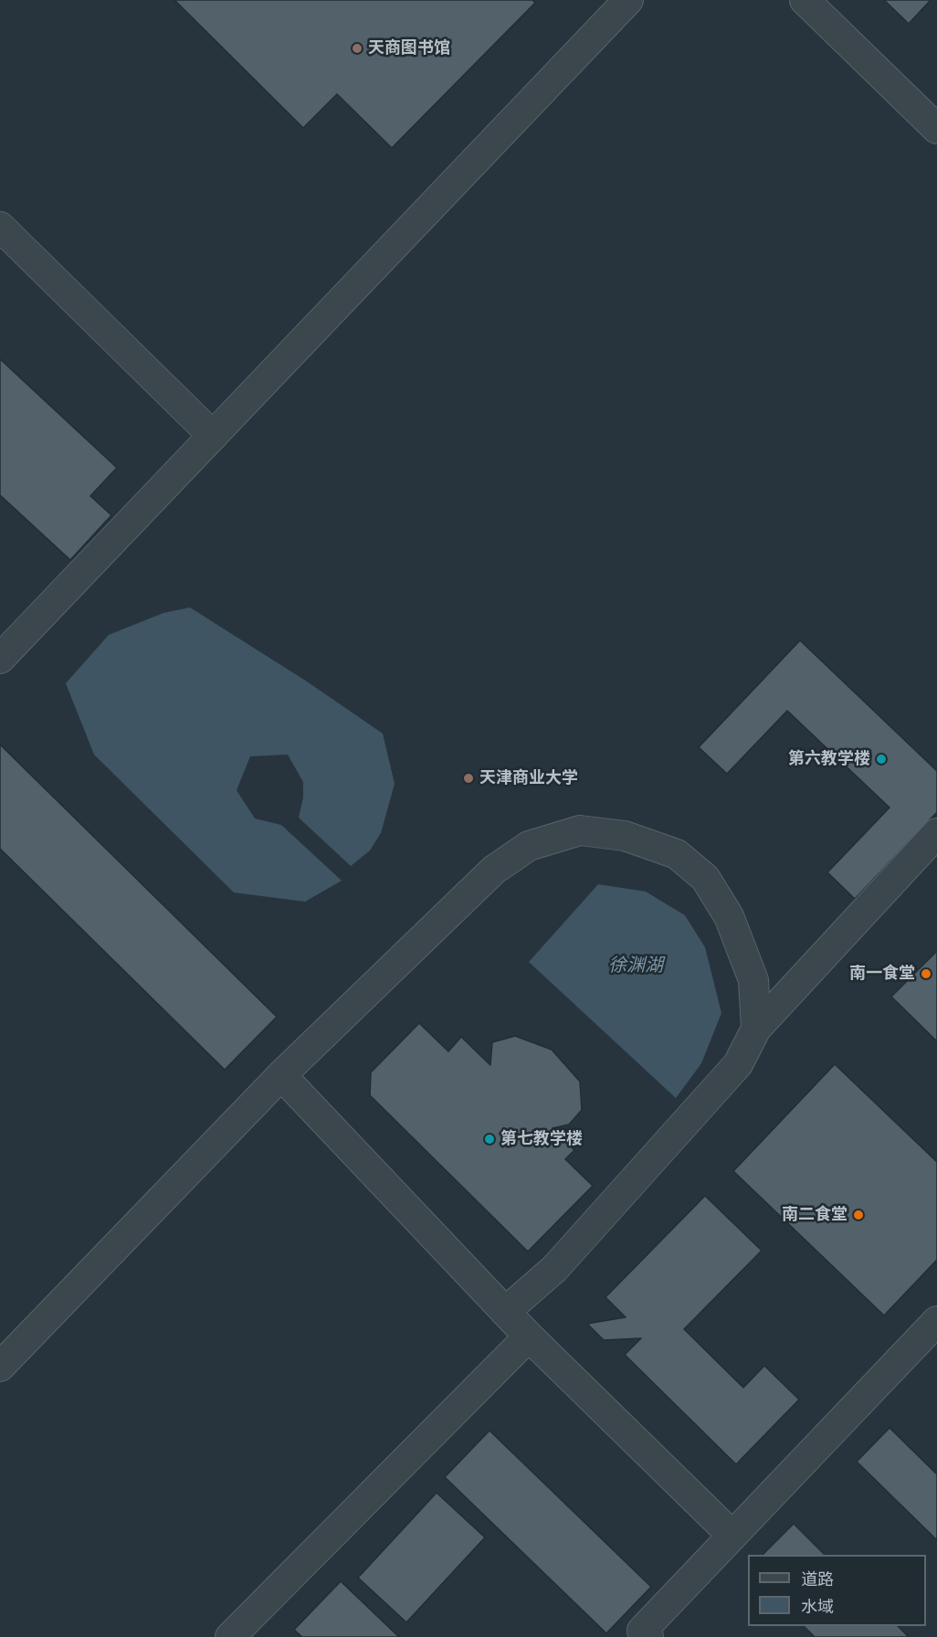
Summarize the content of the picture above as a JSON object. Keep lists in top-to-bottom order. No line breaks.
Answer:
{"water":["徐渊湖"],"places":["天商图书馆","第六教学楼","天津商业大学","南一食堂","第七教学楼","南二食堂"],"legend":["道路","水域"]}
